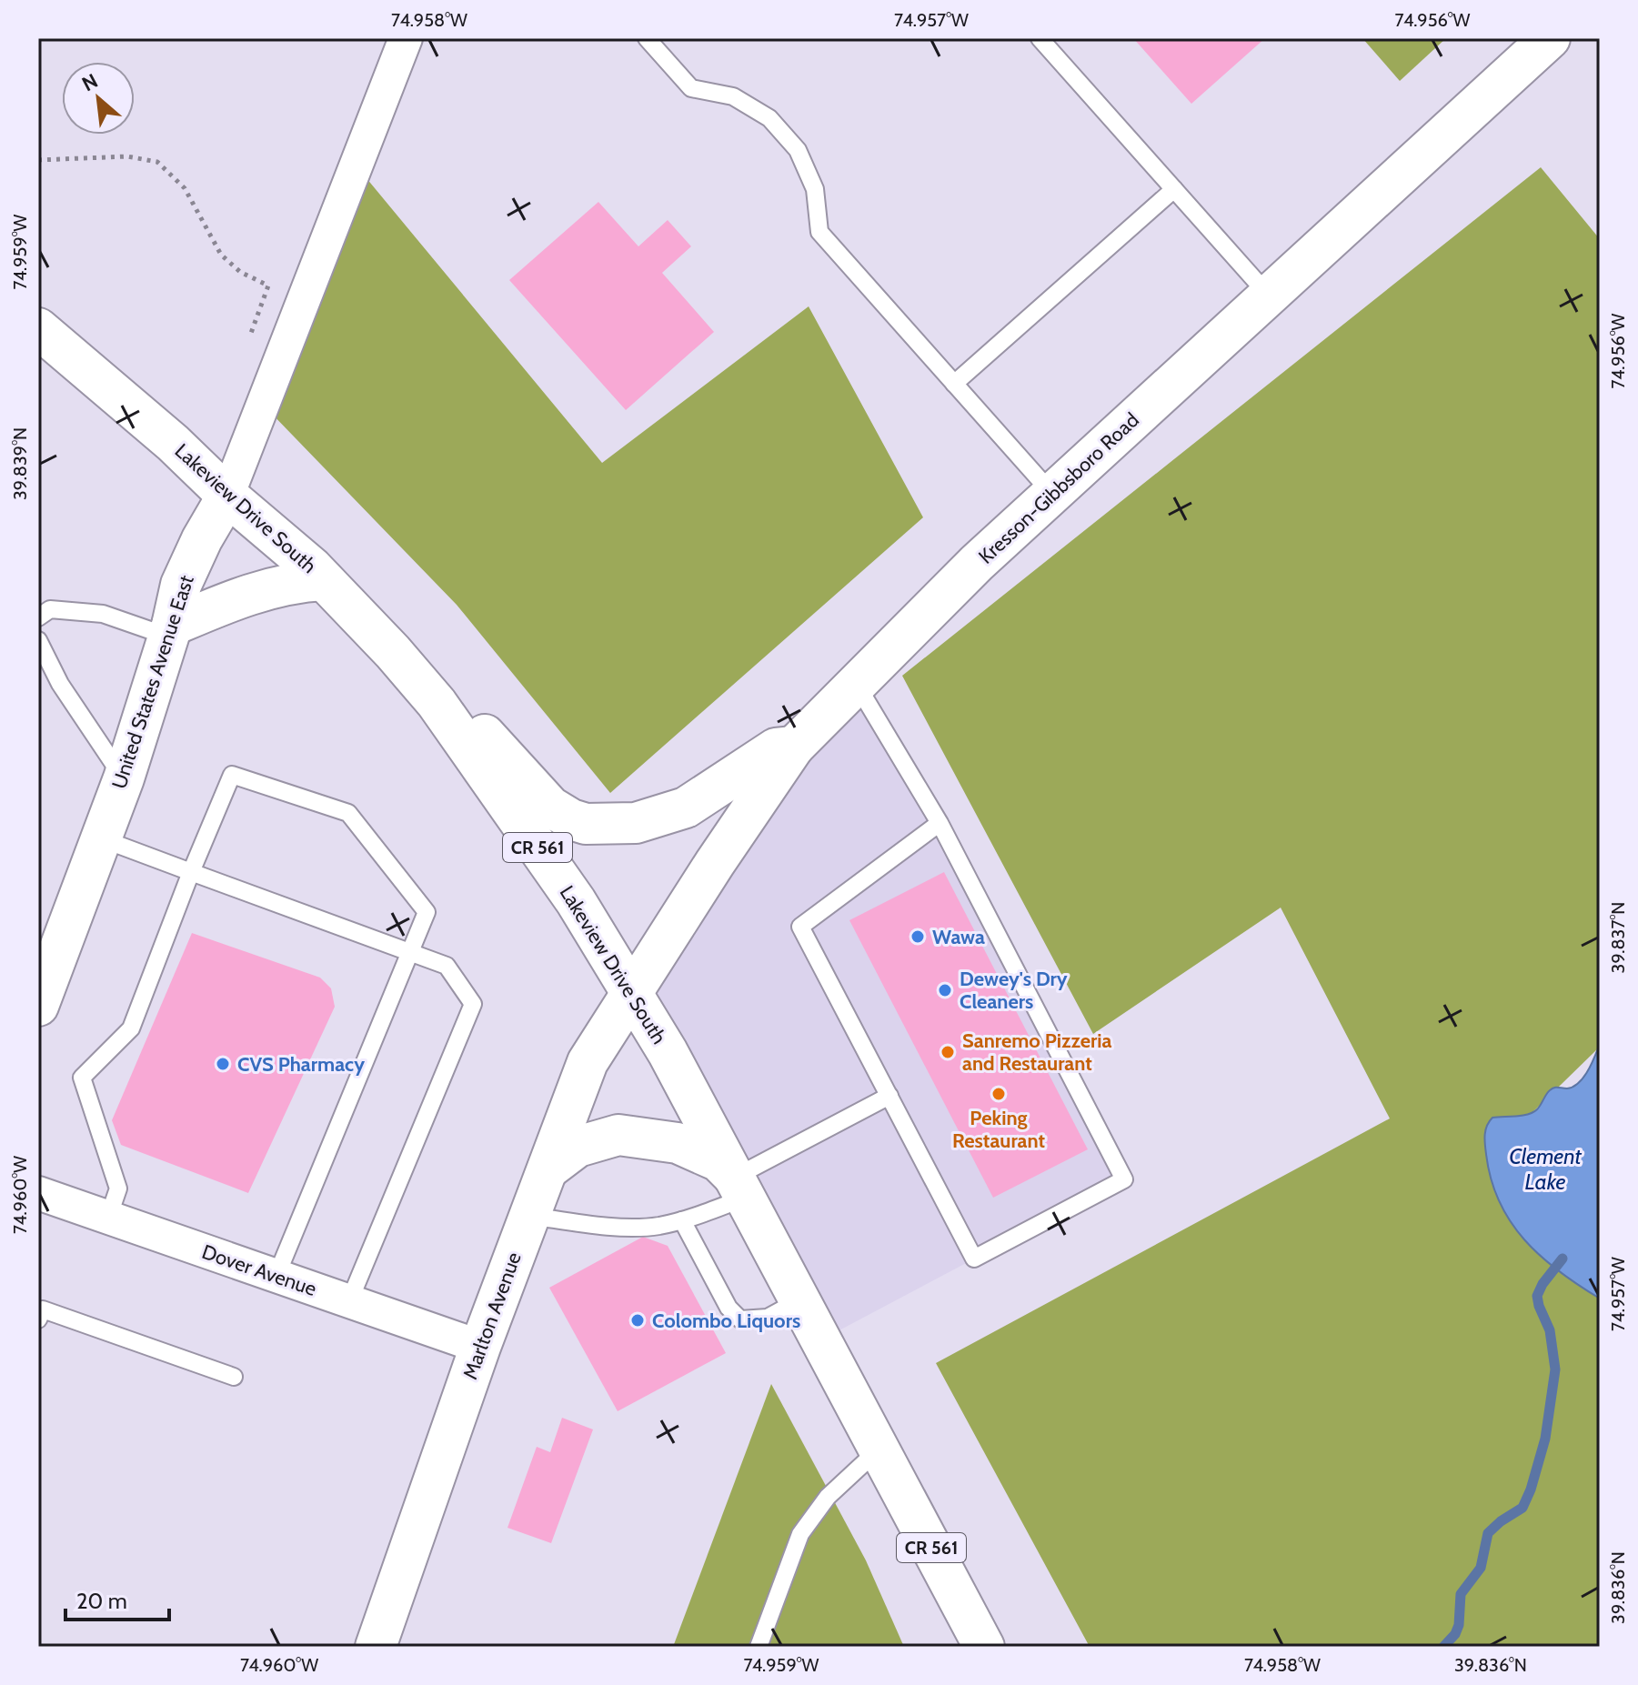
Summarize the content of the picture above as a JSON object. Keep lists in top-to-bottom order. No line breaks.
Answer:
{"streets":{"street":["Kresson-Gibbsboro Road","Lakeview Drive South","United States Avenue East","CR 561","Dover Avenue","Marlton Avenue"]},"crossings":[["Kresson-Gibbsboro Road","Lakeview Drive South"],["Kresson-Gibbsboro Road","Marlton Avenue"],["Lakeview Drive South","United States Avenue East"],["Lakeview Drive South","Marlton Avenue"],["Dover Avenue","Marlton Avenue"]],"water":["Clement Lake"],"places":["Wawa","Dewey's Dry Cleaners","Sanremo Pizzeria and Restaurant","CVS Pharmacy","Peking Restaurant","Colombo Liquors"],"scale_bar":"20 m","north":"top left","coordinates":["74.958°W","74.957°W","74.956°W","74.959°W","39.839°N","39.837°N","74.960°W","39.836°N"]}
